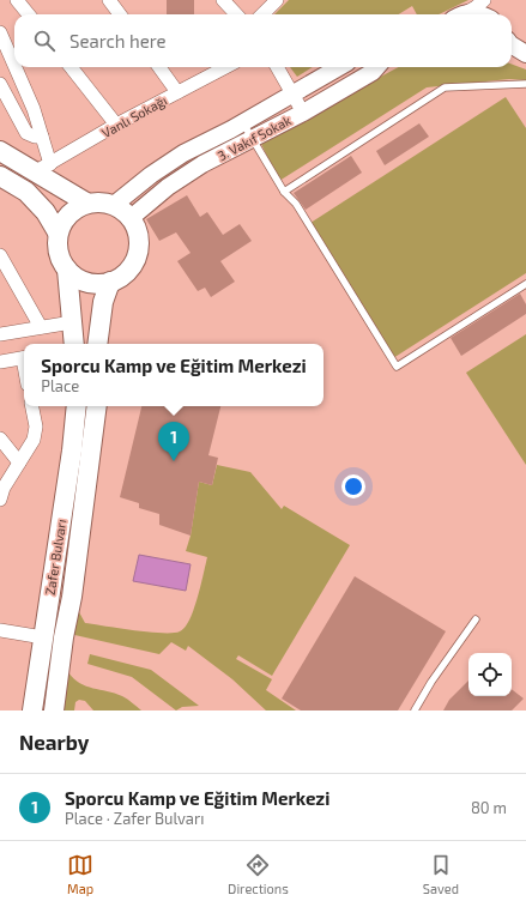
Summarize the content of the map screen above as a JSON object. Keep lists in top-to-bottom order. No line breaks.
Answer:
{"streets":{"main road":["Zafer Bulvarı"],"street":["Vanlı Sokağı","3. Vakıf Sokak"]},"page":{"search":"Search here","popup":["Sporcu Kamp ve Eğitim Merkezi","Place"],"pins":"1","heading":"Nearby","list":[{"mark":"1","name":"Sporcu Kamp ve Eğitim Merkezi","note":"Place · Zafer Bulvarı","value":"80 m"}],"nav":["Map","Directions","Saved"]}}
